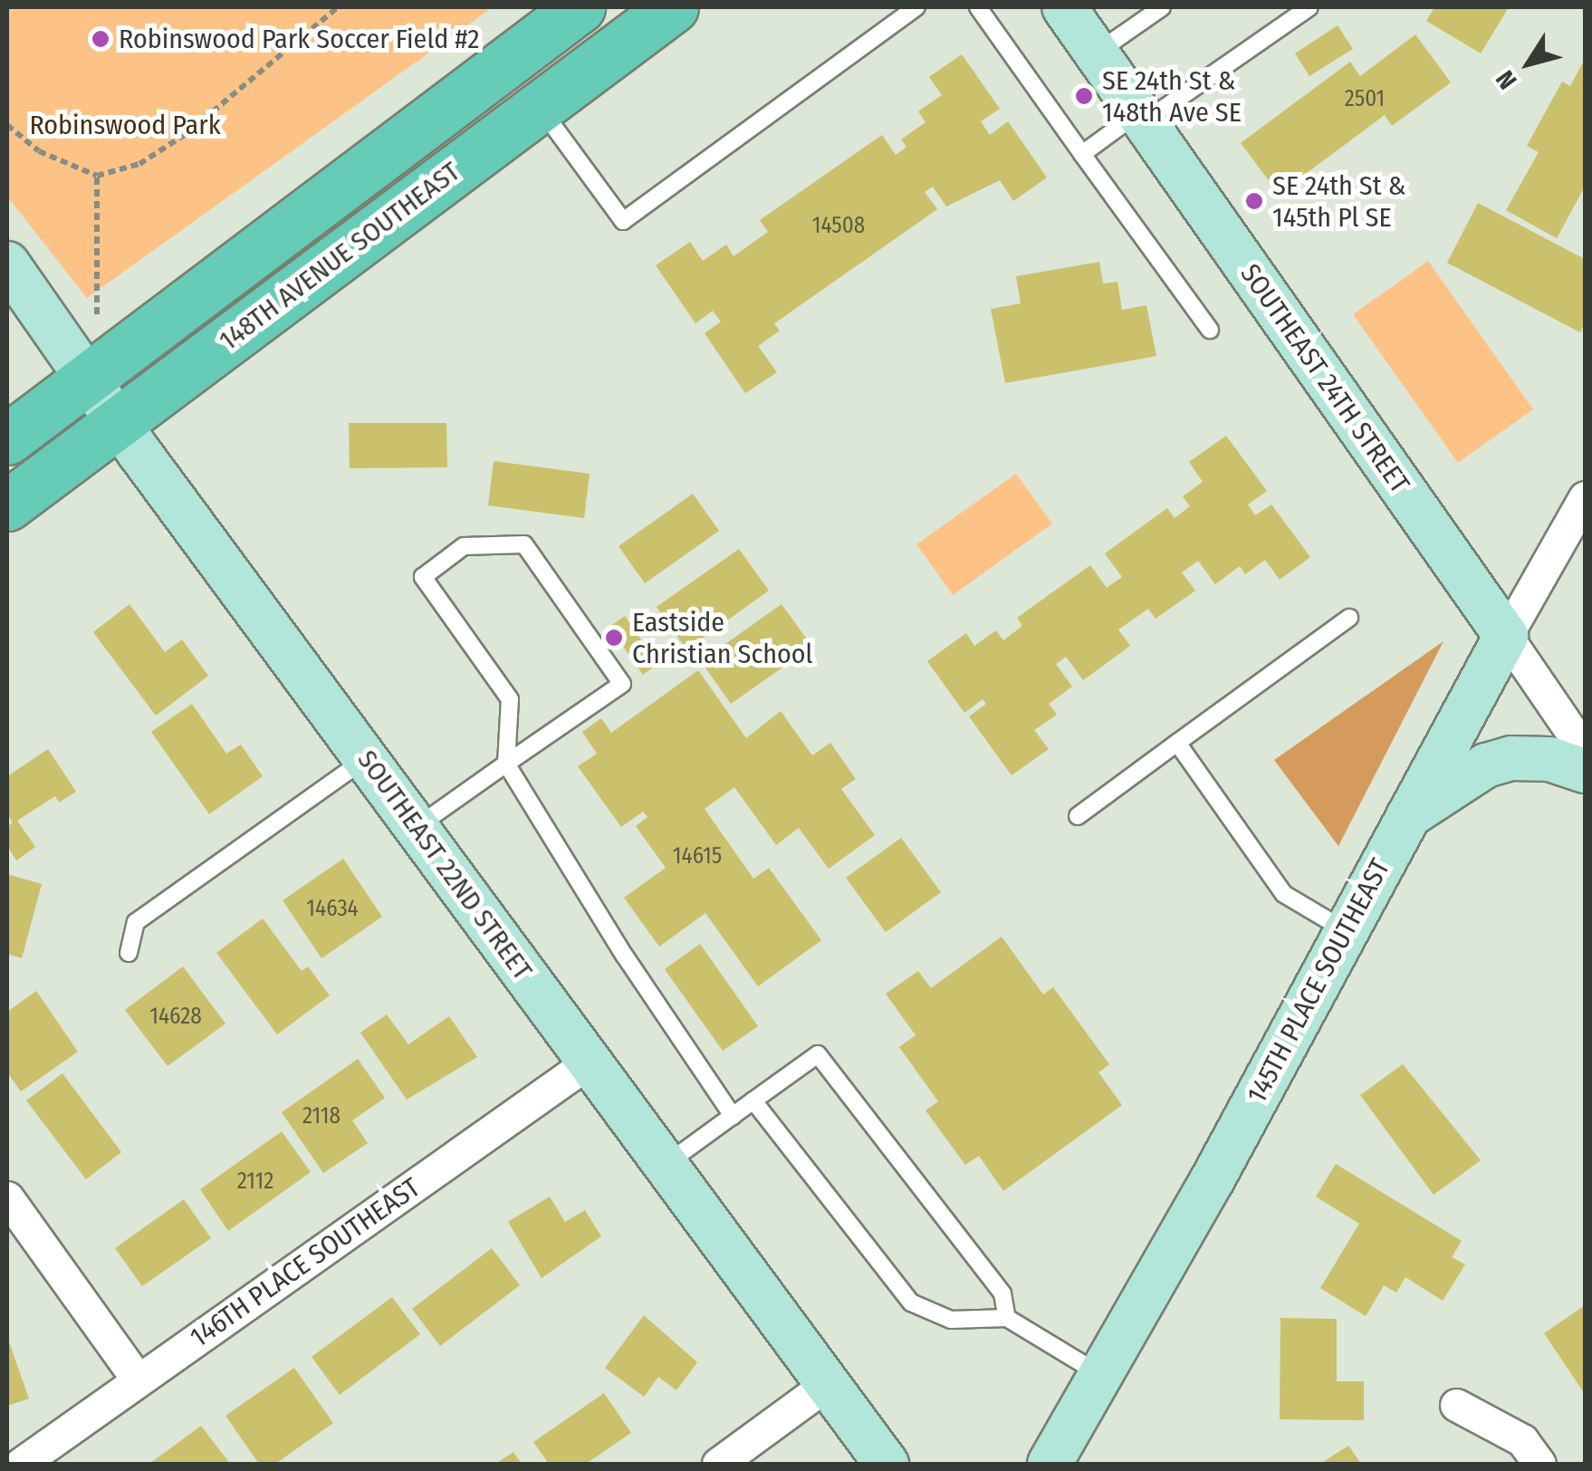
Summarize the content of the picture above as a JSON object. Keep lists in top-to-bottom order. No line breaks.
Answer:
{"streets":{"main road":["148TH AVENUE SOUTHEAST"],"street":["SOUTHEAST 24TH STREET","SOUTHEAST 22ND STREET","145TH PLACE SOUTHEAST","146TH PLACE SOUTHEAST"]},"crossings":[["148TH AVENUE SOUTHEAST","SOUTHEAST 22ND STREET"],["SOUTHEAST 24TH STREET","145TH PLACE SOUTHEAST"],["SOUTHEAST 22ND STREET","146TH PLACE SOUTHEAST"]],"parks":["Robinswood Park"],"places":["Robinswood Park Soccer Field #2","SE 24th St & 148th Ave SE","SE 24th St & 145th Pl SE","Eastside Christian School"],"house_numbers":["2501","14508","14615","14634","14628","2118","2112"],"north":"bottom left"}
